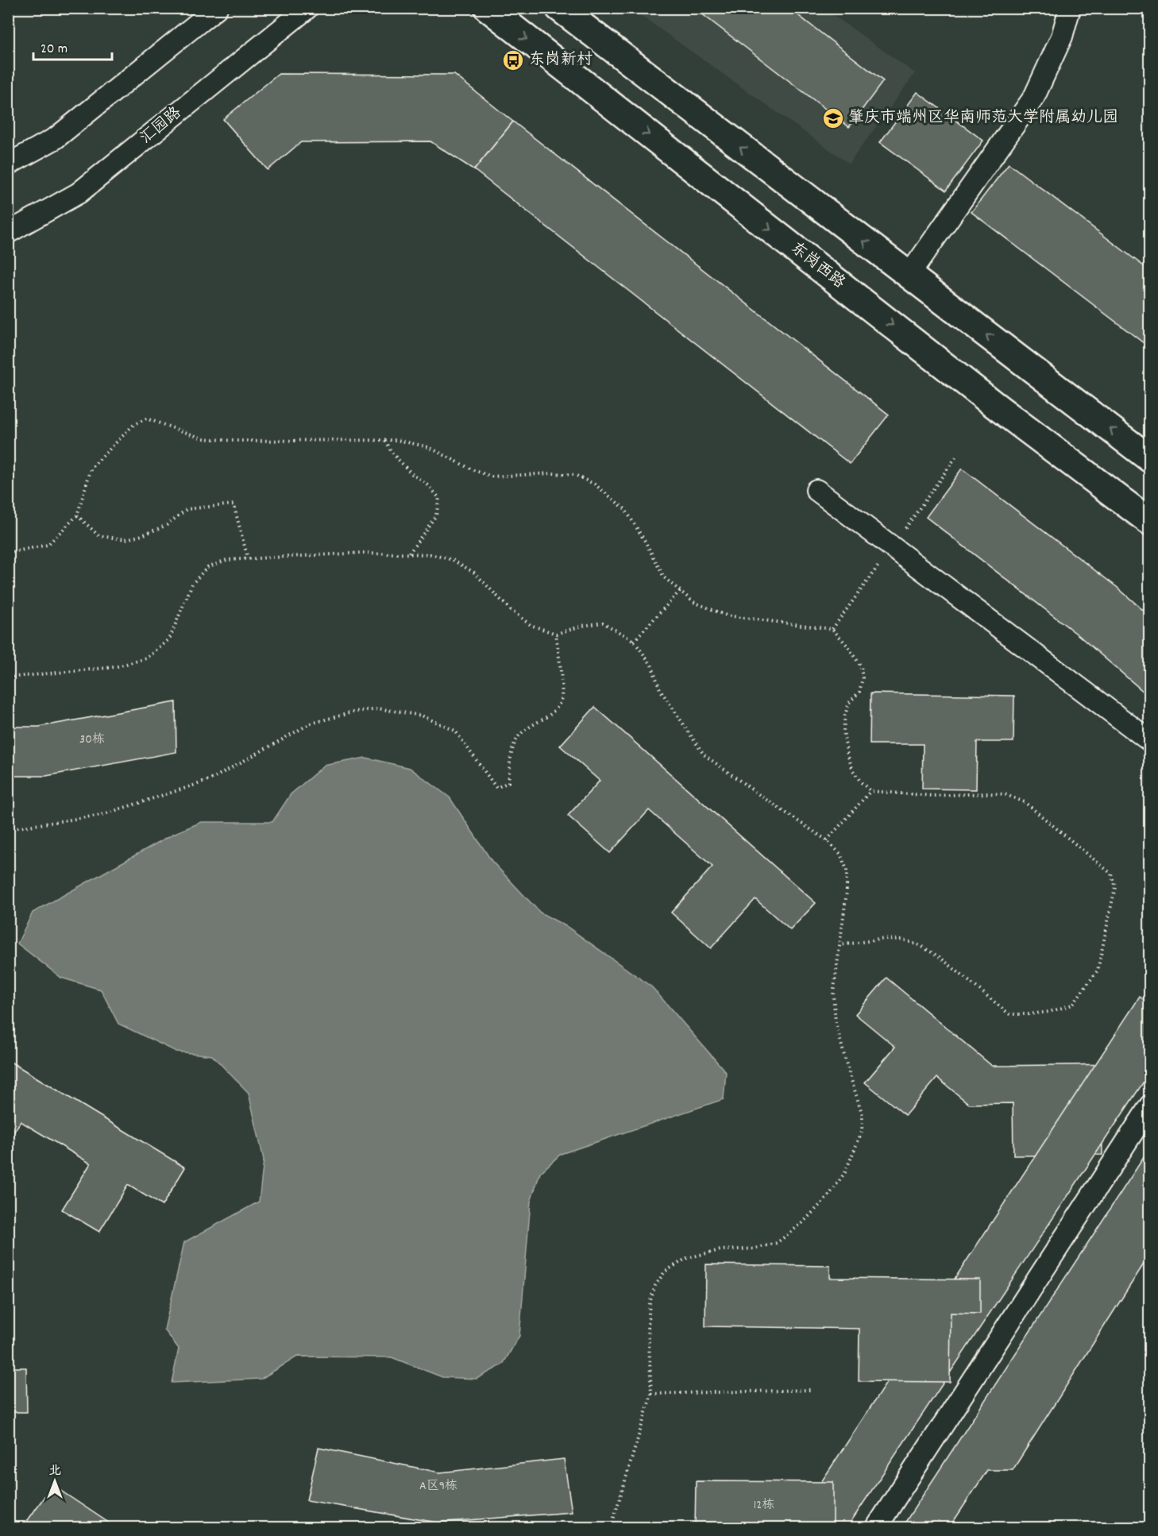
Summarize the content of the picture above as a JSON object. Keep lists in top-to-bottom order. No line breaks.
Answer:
{"streets":{"main road":["东岗西路"],"street":["汇园路"]},"places":{"bus stop":["东岗新村"],"school or university":["肇庆市端州区华南师范大学附属幼儿园"]},"house_numbers":["30栋","A区9栋","12栋"],"scale_bar":"20 m","north":"top"}
